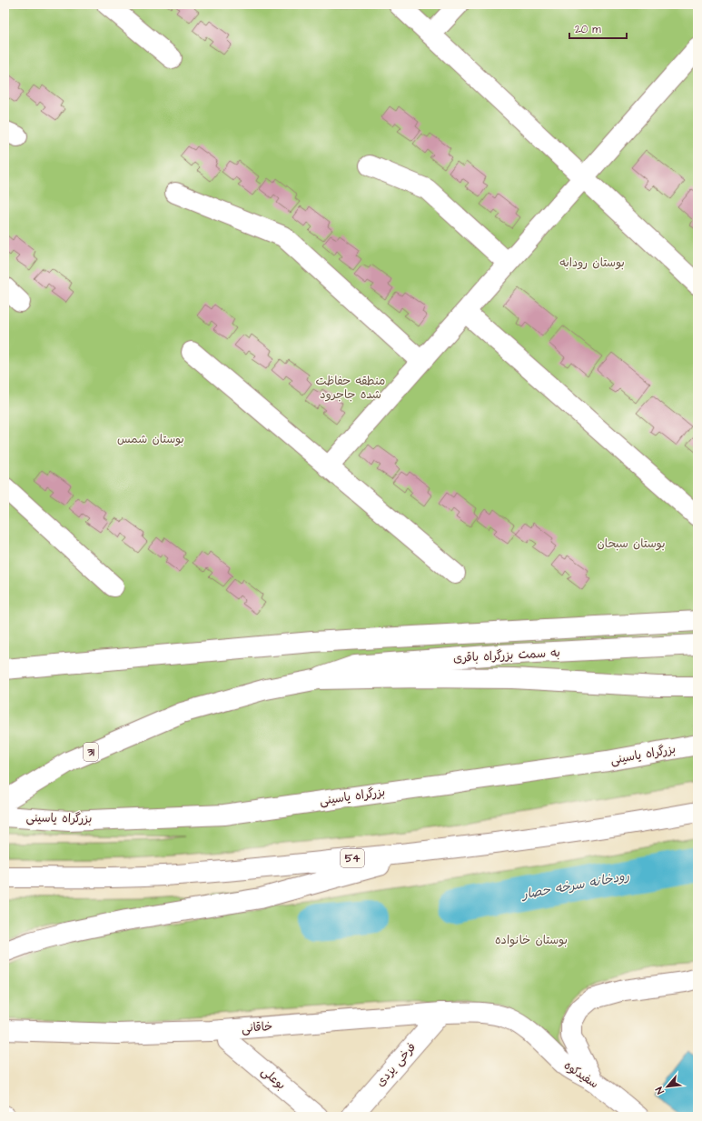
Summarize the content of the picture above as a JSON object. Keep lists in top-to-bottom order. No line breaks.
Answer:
{"streets":{"main road":["به سمت بزرگراه باقری","31","بزرگراه یاسینی","54","خاقانی","فرخی یزدی","سفیدکوه","بوعلی"]},"crossings":[["به سمت بزرگراه باقری","31"],["خاقانی","فرخی یزدی"],["خاقانی","سفیدکوه"]],"water":["رودخانه سرخه حصار"],"parks":["بوستان رودابه","منطقه حفاظت شده جاجرود","بوستان شمس","بوستان سبحان","بوستان خانواده"],"scale_bar":"20 m","north":"bottom left"}
